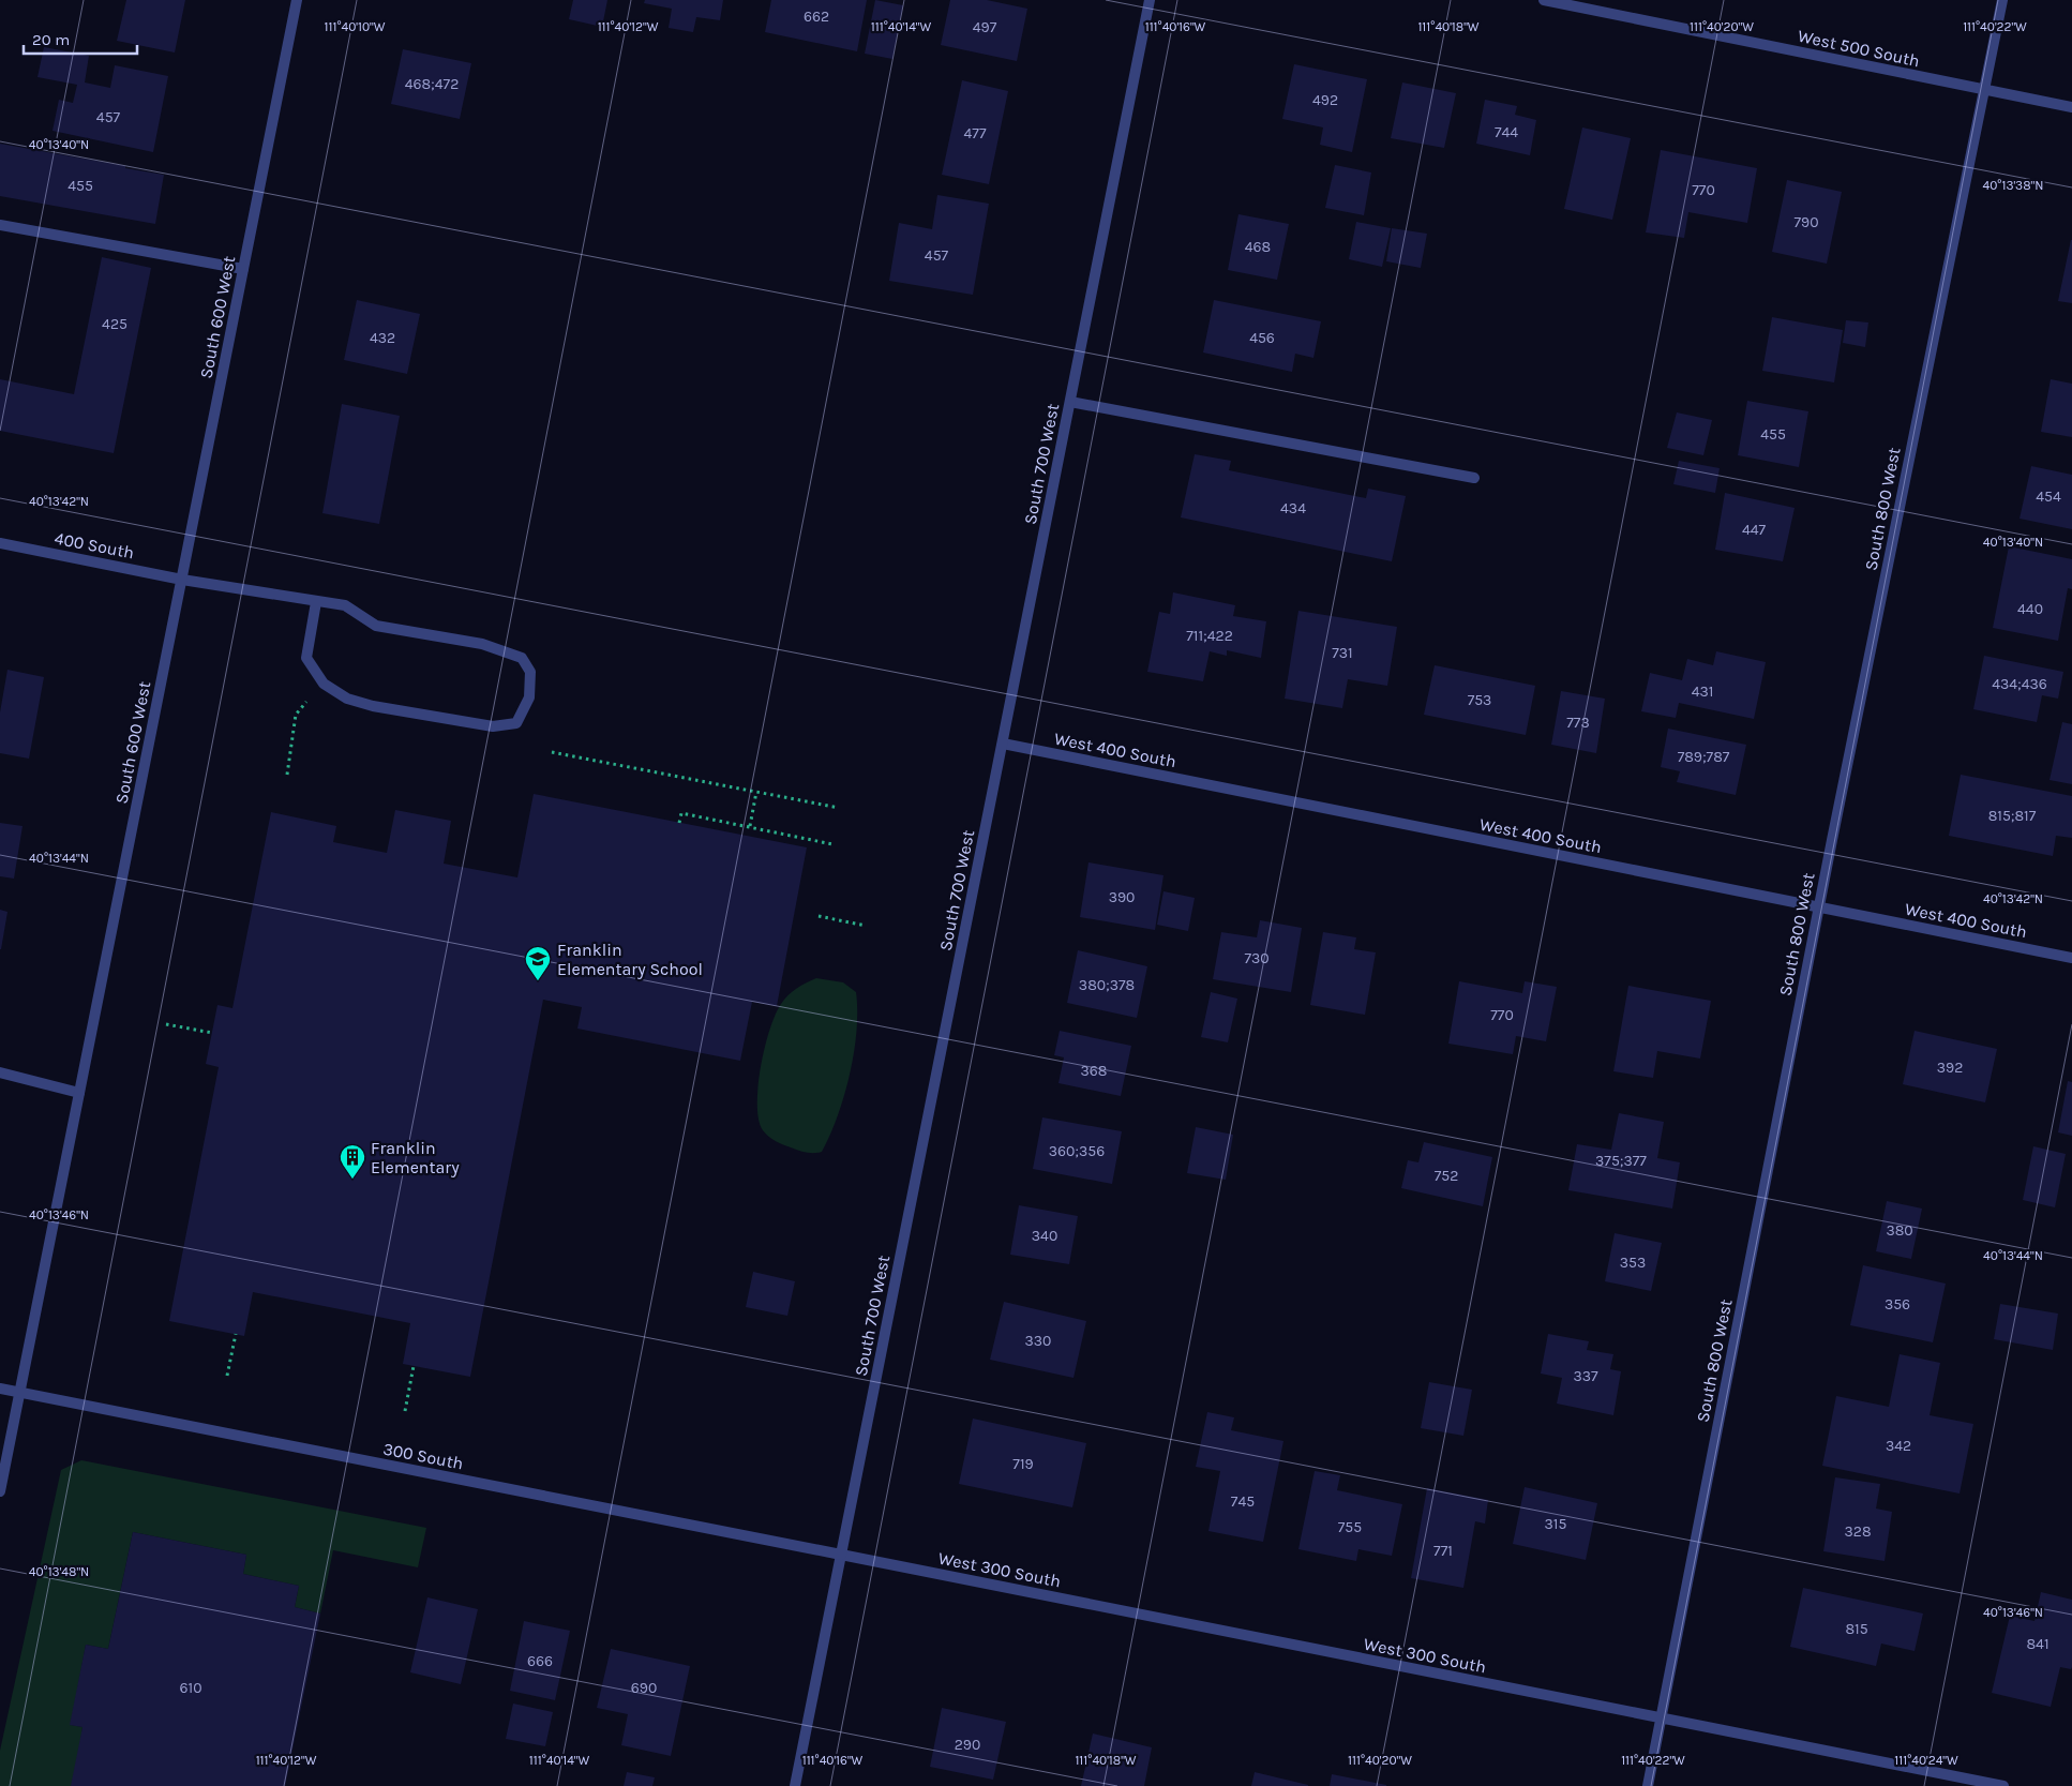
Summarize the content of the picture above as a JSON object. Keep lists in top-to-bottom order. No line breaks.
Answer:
{"streets":{"street":["West 500 South","South 600 West","South 700 West","South 800 West","400 South","West 400 South","300 South","West 300 South"]},"crossings":[["West 500 South","South 800 West"],["South 600 West","400 South"],["South 600 West","300 South"],["South 700 West","West 400 South"],["South 700 West","300 South"],["South 700 West","West 300 South"],["South 800 West","West 400 South"],["South 800 West","West 300 South"],["300 South","West 300 South"]],"places":{"school or university":["Franklin Elementary School"],"building":["Franklin Elementary"]},"house_numbers":["662","497","468;472","492","457","744","477","455","770","790","468","457","425","432","456","455","454","434","447","440","711;422","731","434;436","431","753","773","789;787","815;817","390","730","380;378","770","392","368","360;356","375;377","752","380","340","353","356","330","337","342","719","745","315","755","328","771","815","841","666","610","690","290"],"scale_bar":"20 m","coordinates":["111°40'10\"W","111°40'12\"W","111°40'14\"W","111°40'16\"W","111°40'18\"W","111°40'20\"W","111°40'22\"W","40°13'40\"N","40°13'38\"N","40°13'42\"N","40°13'44\"N","40°13'46\"N","40°13'48\"N","111°40'24\"W"]}
